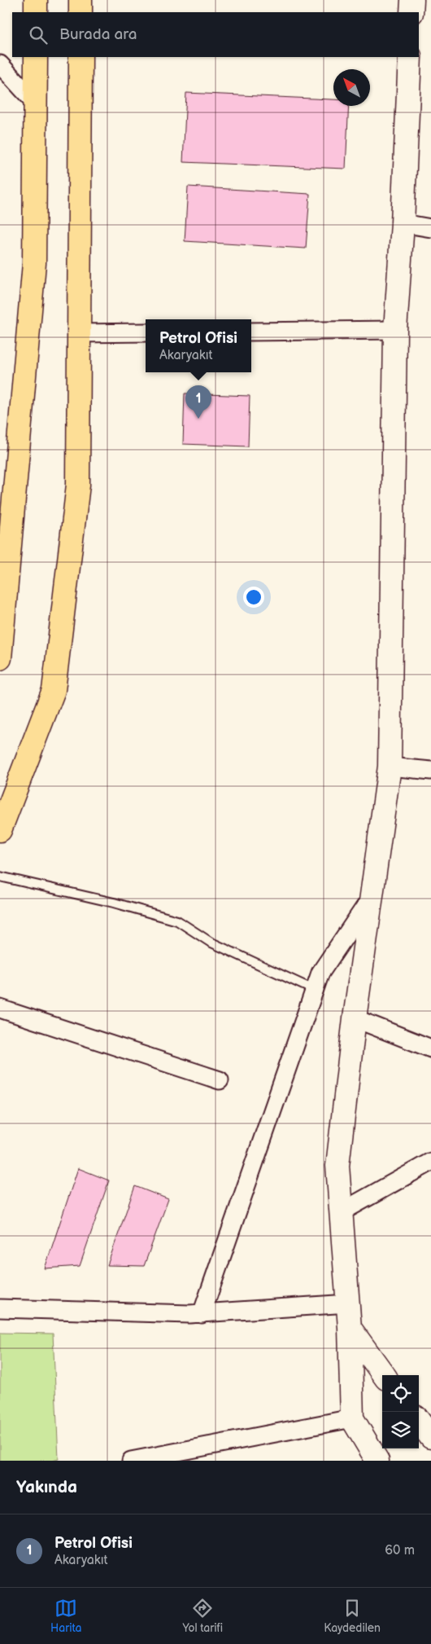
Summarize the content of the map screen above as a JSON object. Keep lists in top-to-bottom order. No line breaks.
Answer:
{"north":"top left","page":{"search":"Burada ara","popup":["Petrol Ofisi","Akaryakıt"],"pins":"1","heading":"Yakında","list":[{"mark":"1","name":"Petrol Ofisi","note":"Akaryakıt","value":"60 m"}],"nav":["Harita","Yol tarifi","Kaydedilen"]}}
